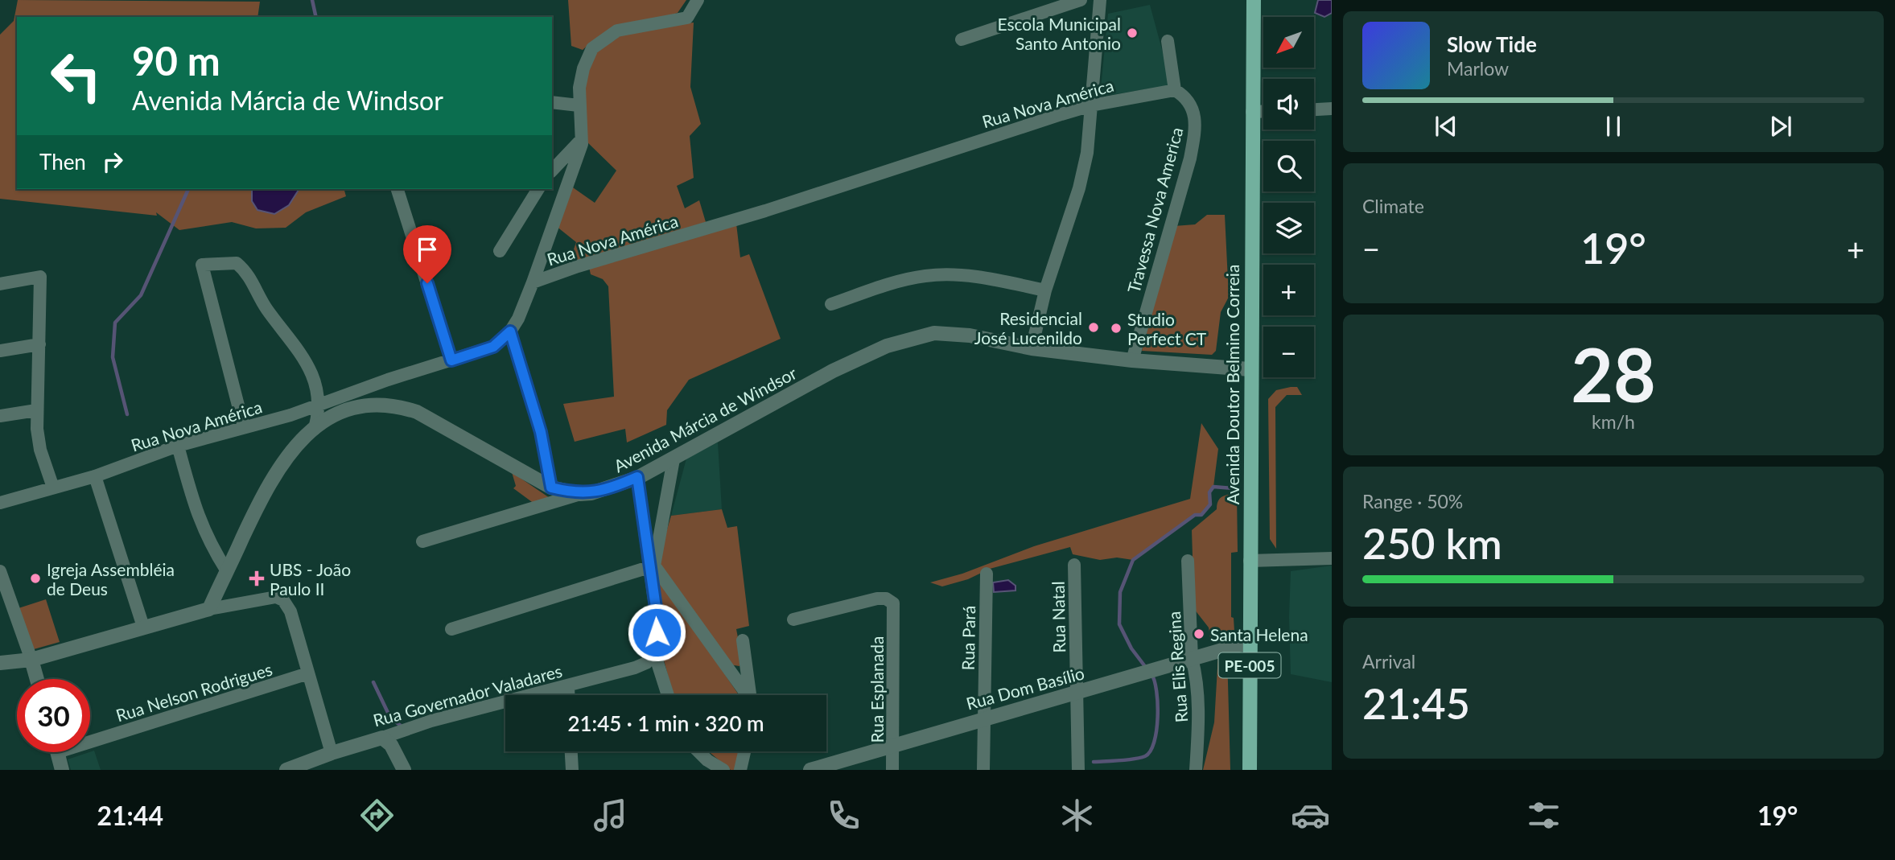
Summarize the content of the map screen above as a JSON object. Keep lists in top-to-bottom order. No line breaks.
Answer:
{"streets":{"main road":["Avenida Doutor Belmino Correia","PE-005"],"street":["Rua Nova América","Travessa Nova America","Avenida Márcia de Windsor","Rua Natal","Rua Pará","Rua Elis Regina","Rua Dom Basílio","Rua Esplanada","Rua Nelson Rodrigues","Rua Governador Valadares"]},"crossings":[["Rua Nova América","Travessa Nova America"],["Travessa Nova America","Avenida Márcia de Windsor"],["Avenida Doutor Belmino Correia","Avenida Márcia de Windsor"],["Avenida Doutor Belmino Correia","Rua Dom Basílio"],["Rua Natal","Rua Dom Basílio"],["Rua Pará","Rua Dom Basílio"],["Rua Elis Regina","Rua Dom Basílio"],["Rua Dom Basílio","Rua Esplanada"]],"places":{"other":["Escola Municipal Santo Antonio","Residencial José Lucenildo","Studio Perfect CT","Igreja Assembléia de Deus","Santa Helena"],"health":["UBS - João Paulo II"]},"north":"bottom left","page":{"map_buttons":["+","−"],"turn":["90 m","Avenida Márcia de Windsor"],"song":["Slow Tide","Marlow"],"then":"Then","tile":["Climate",["28","km/h"],["Range · 50%","250 km"],["Arrival","21:45"]],"heat":["−","19°","+"],"limit":"30","trip":"21:45 · 1 min · 320 m","tabs":["21:44","19°"]}}
